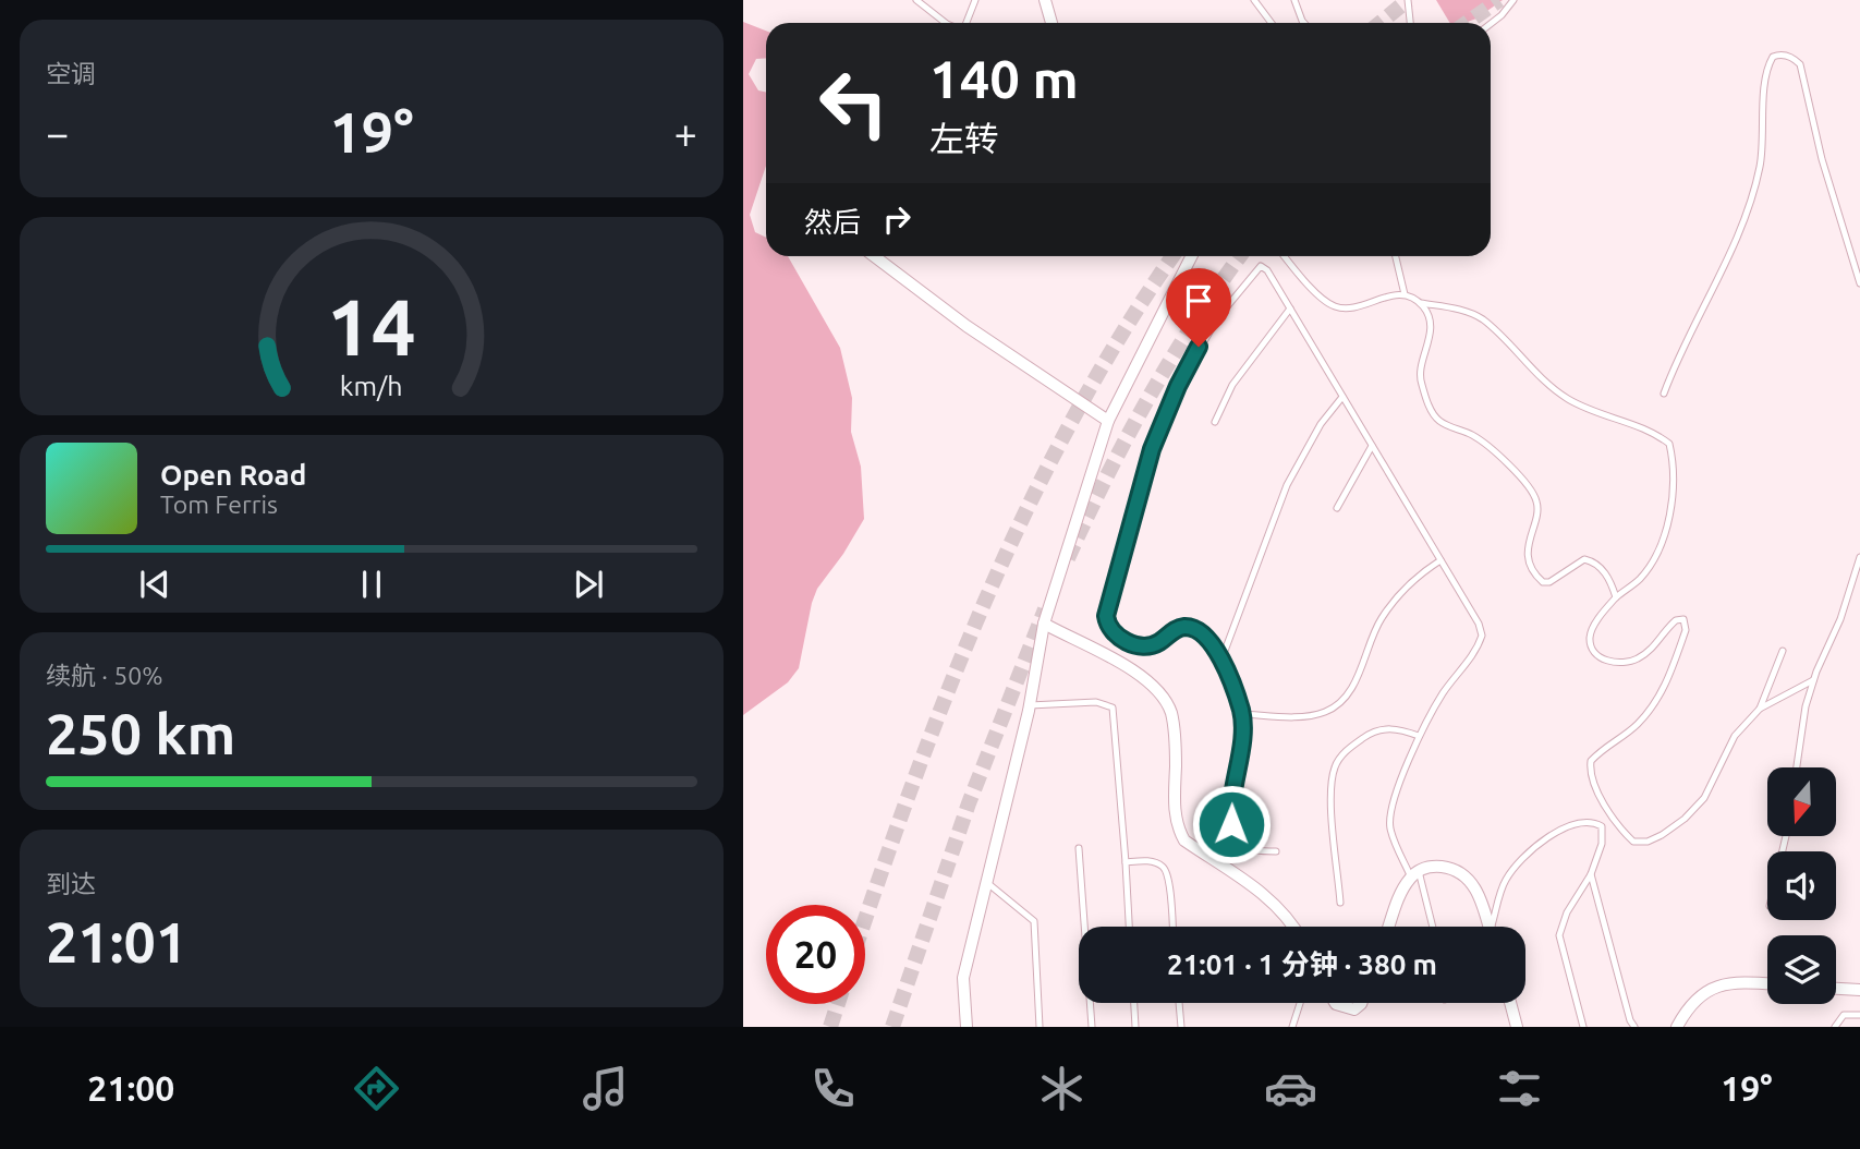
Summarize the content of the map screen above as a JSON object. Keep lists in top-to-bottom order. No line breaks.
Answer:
{"north":"bottom","page":{"tile":["空调",["续航 · 50%","250 km"],["到达","21:01"]],"turn":["140 m","左转"],"heat":["−","19°","+"],"then":"然后","song":["Open Road","Tom Ferris"],"limit":"20","trip":"21:01 · 1 分钟 · 380 m","tabs":["21:00","19°"],"gauge":["14","km/h"]}}
